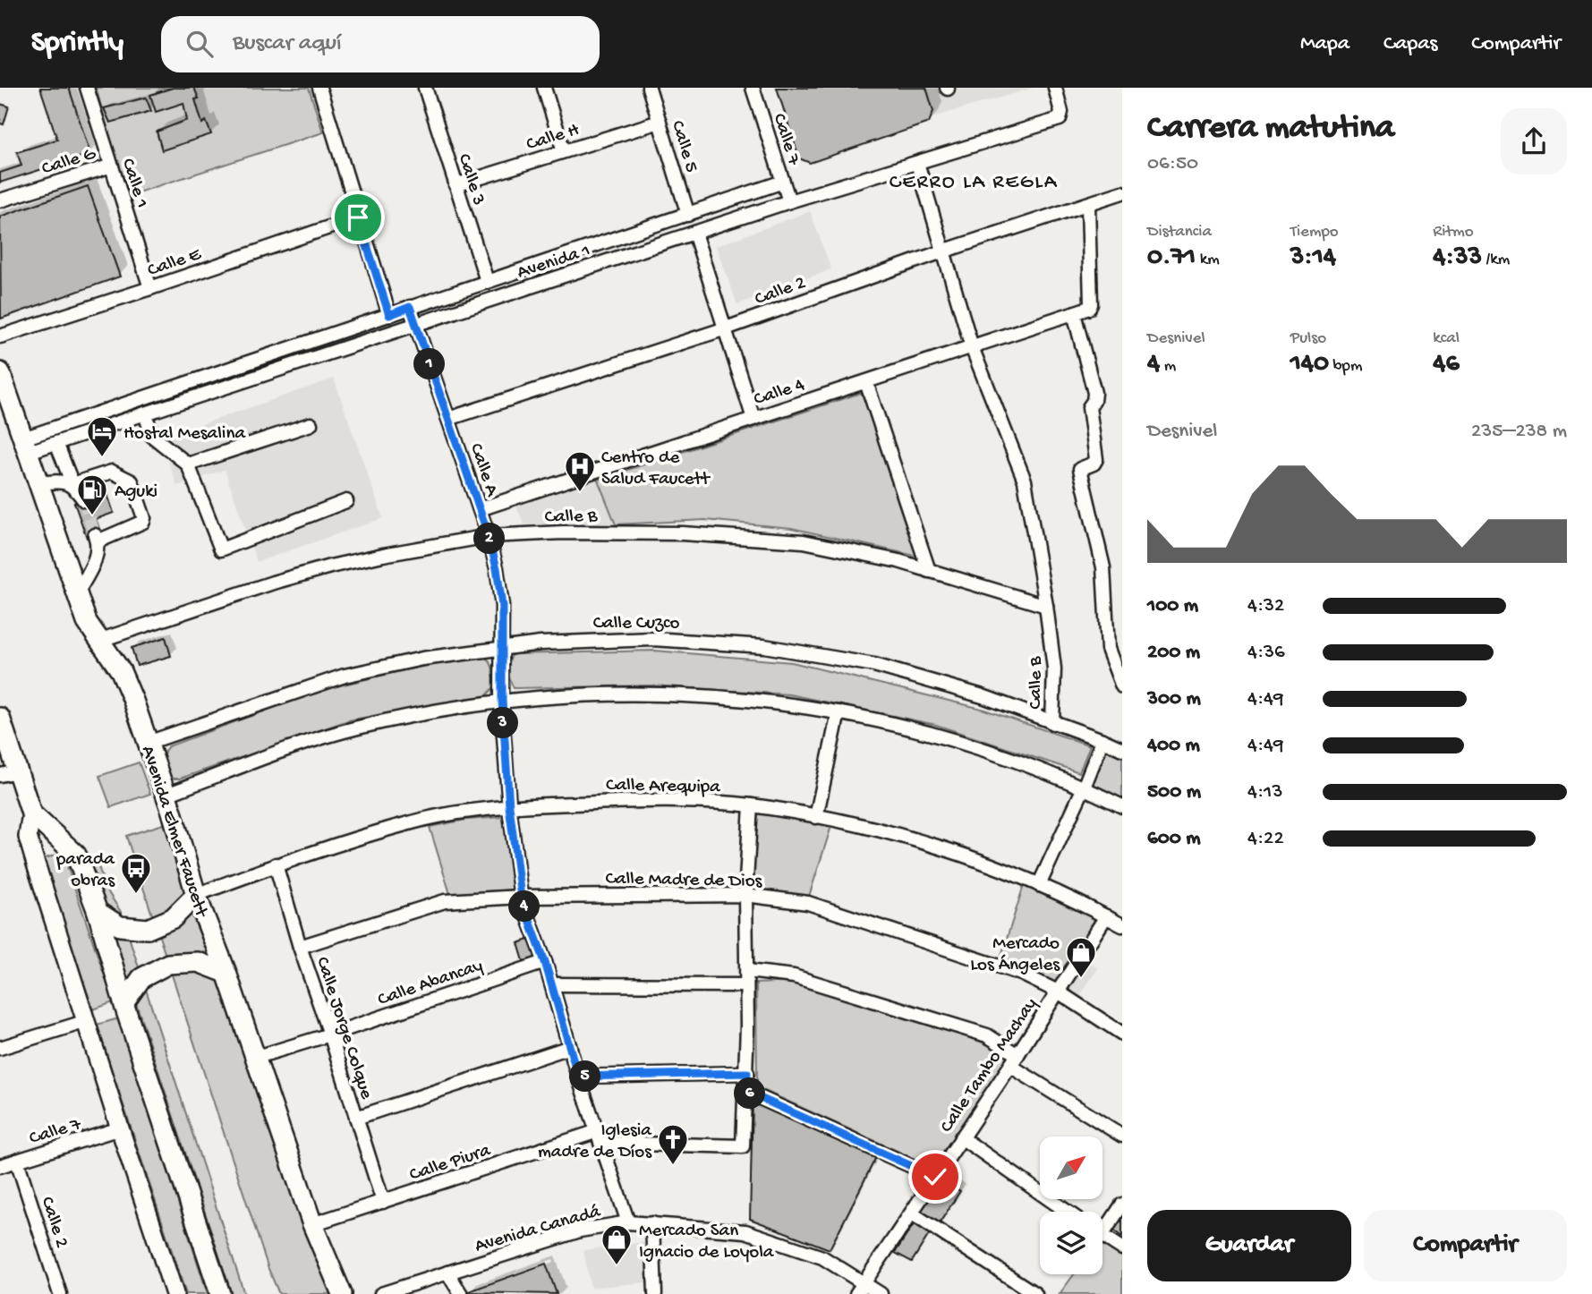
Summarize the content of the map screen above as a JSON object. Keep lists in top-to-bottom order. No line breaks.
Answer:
{"streets":{"highway":["Avenida Elmer Faucett"],"street":["Calle H","Calle 7","Calle 5","Calle G","Calle 3","Calle 1","Avenida 1","Calle E","Calle 2","Calle 4","Calle A","Calle B","Calle Cuzco","Calle Arequipa","Calle Madre de Dios","Calle Abancay","Calle Jorge Colque","Calle Tambo Machay","Calle Piura","Avenida Canadá"]},"crossings":[["Calle H","Calle 5"],["Calle H","Calle 3"],["Calle 7","Avenida 1"],["Calle 7","Calle 2"],["Calle 5","Avenida 1"],["Calle G","Calle 1"],["Calle 3","Avenida 1"],["Calle 1","Calle E"],["Avenida 1","Calle A"],["Avenida 1","Calle B"],["Avenida 1","Avenida Elmer Faucett"],["Calle 2","Calle 4"],["Calle 2","Calle A"],["Calle 2","Calle B"],["Calle 4","Calle A"],["Calle 4","Calle B"],["Calle A","Calle B"],["Calle A","Calle Cuzco"],["Calle A","Calle Arequipa"],["Calle A","Calle Madre de Dios"],["Calle A","Calle Abancay"],["Calle A","Calle Piura"],["Calle A","Avenida Canadá"],["Calle B","Calle Cuzco"],["Calle B","Avenida Elmer Faucett"],["Calle Cuzco","Avenida Elmer Faucett"],["Calle Arequipa","Avenida Elmer Faucett"],["Calle Arequipa","Calle Jorge Colque"],["Calle Arequipa","Calle Tambo Machay"],["Avenida Elmer Faucett","Calle Abancay"],["Avenida Elmer Faucett","Calle Piura"],["Calle Madre de Dios","Calle Jorge Colque"],["Calle Madre de Dios","Calle Tambo Machay"],["Calle Abancay","Calle Jorge Colque"],["Calle Jorge Colque","Calle Piura"],["Calle Tambo Machay","Avenida Canadá"]],"districts":["CERRO LA REGLA"],"places":{"hotel":["Hostal Mesalina"],"hospital":["Centro de Salud Faucett"],"fuel station":["Aguki"],"bus stop":["parada obras"],"shop":["Mercado Los Ángeles","Mercado San Ignacio de Loyola"],"church":["Iglesia madre de Díos"]},"north":"top right","page":{"header":"Sprintly","search":"Buscar aquí","nav":["Mapa","Capas","Compartir"],"heading":["Carrera matutina","06:50"],"stats":[["Distancia","0.71 km"],["Tiempo","3:14"],["Ritmo","4:33 /km"],["Desnivel","4 m"],["Pulso","140 bpm"],["kcal","46"]],"pins":["1","2","3","4","5","6"],"chart":["Desnivel","235–238 m"],"list":[{"name":"100 m","note":"4:32"},{"name":"200 m","note":"4:36"},{"name":"300 m","note":"4:49"},{"name":"400 m","note":"4:49"},{"name":"500 m","note":"4:13"},{"name":"600 m","note":"4:22"}],"buttons":["Guardar","Compartir"]}}
